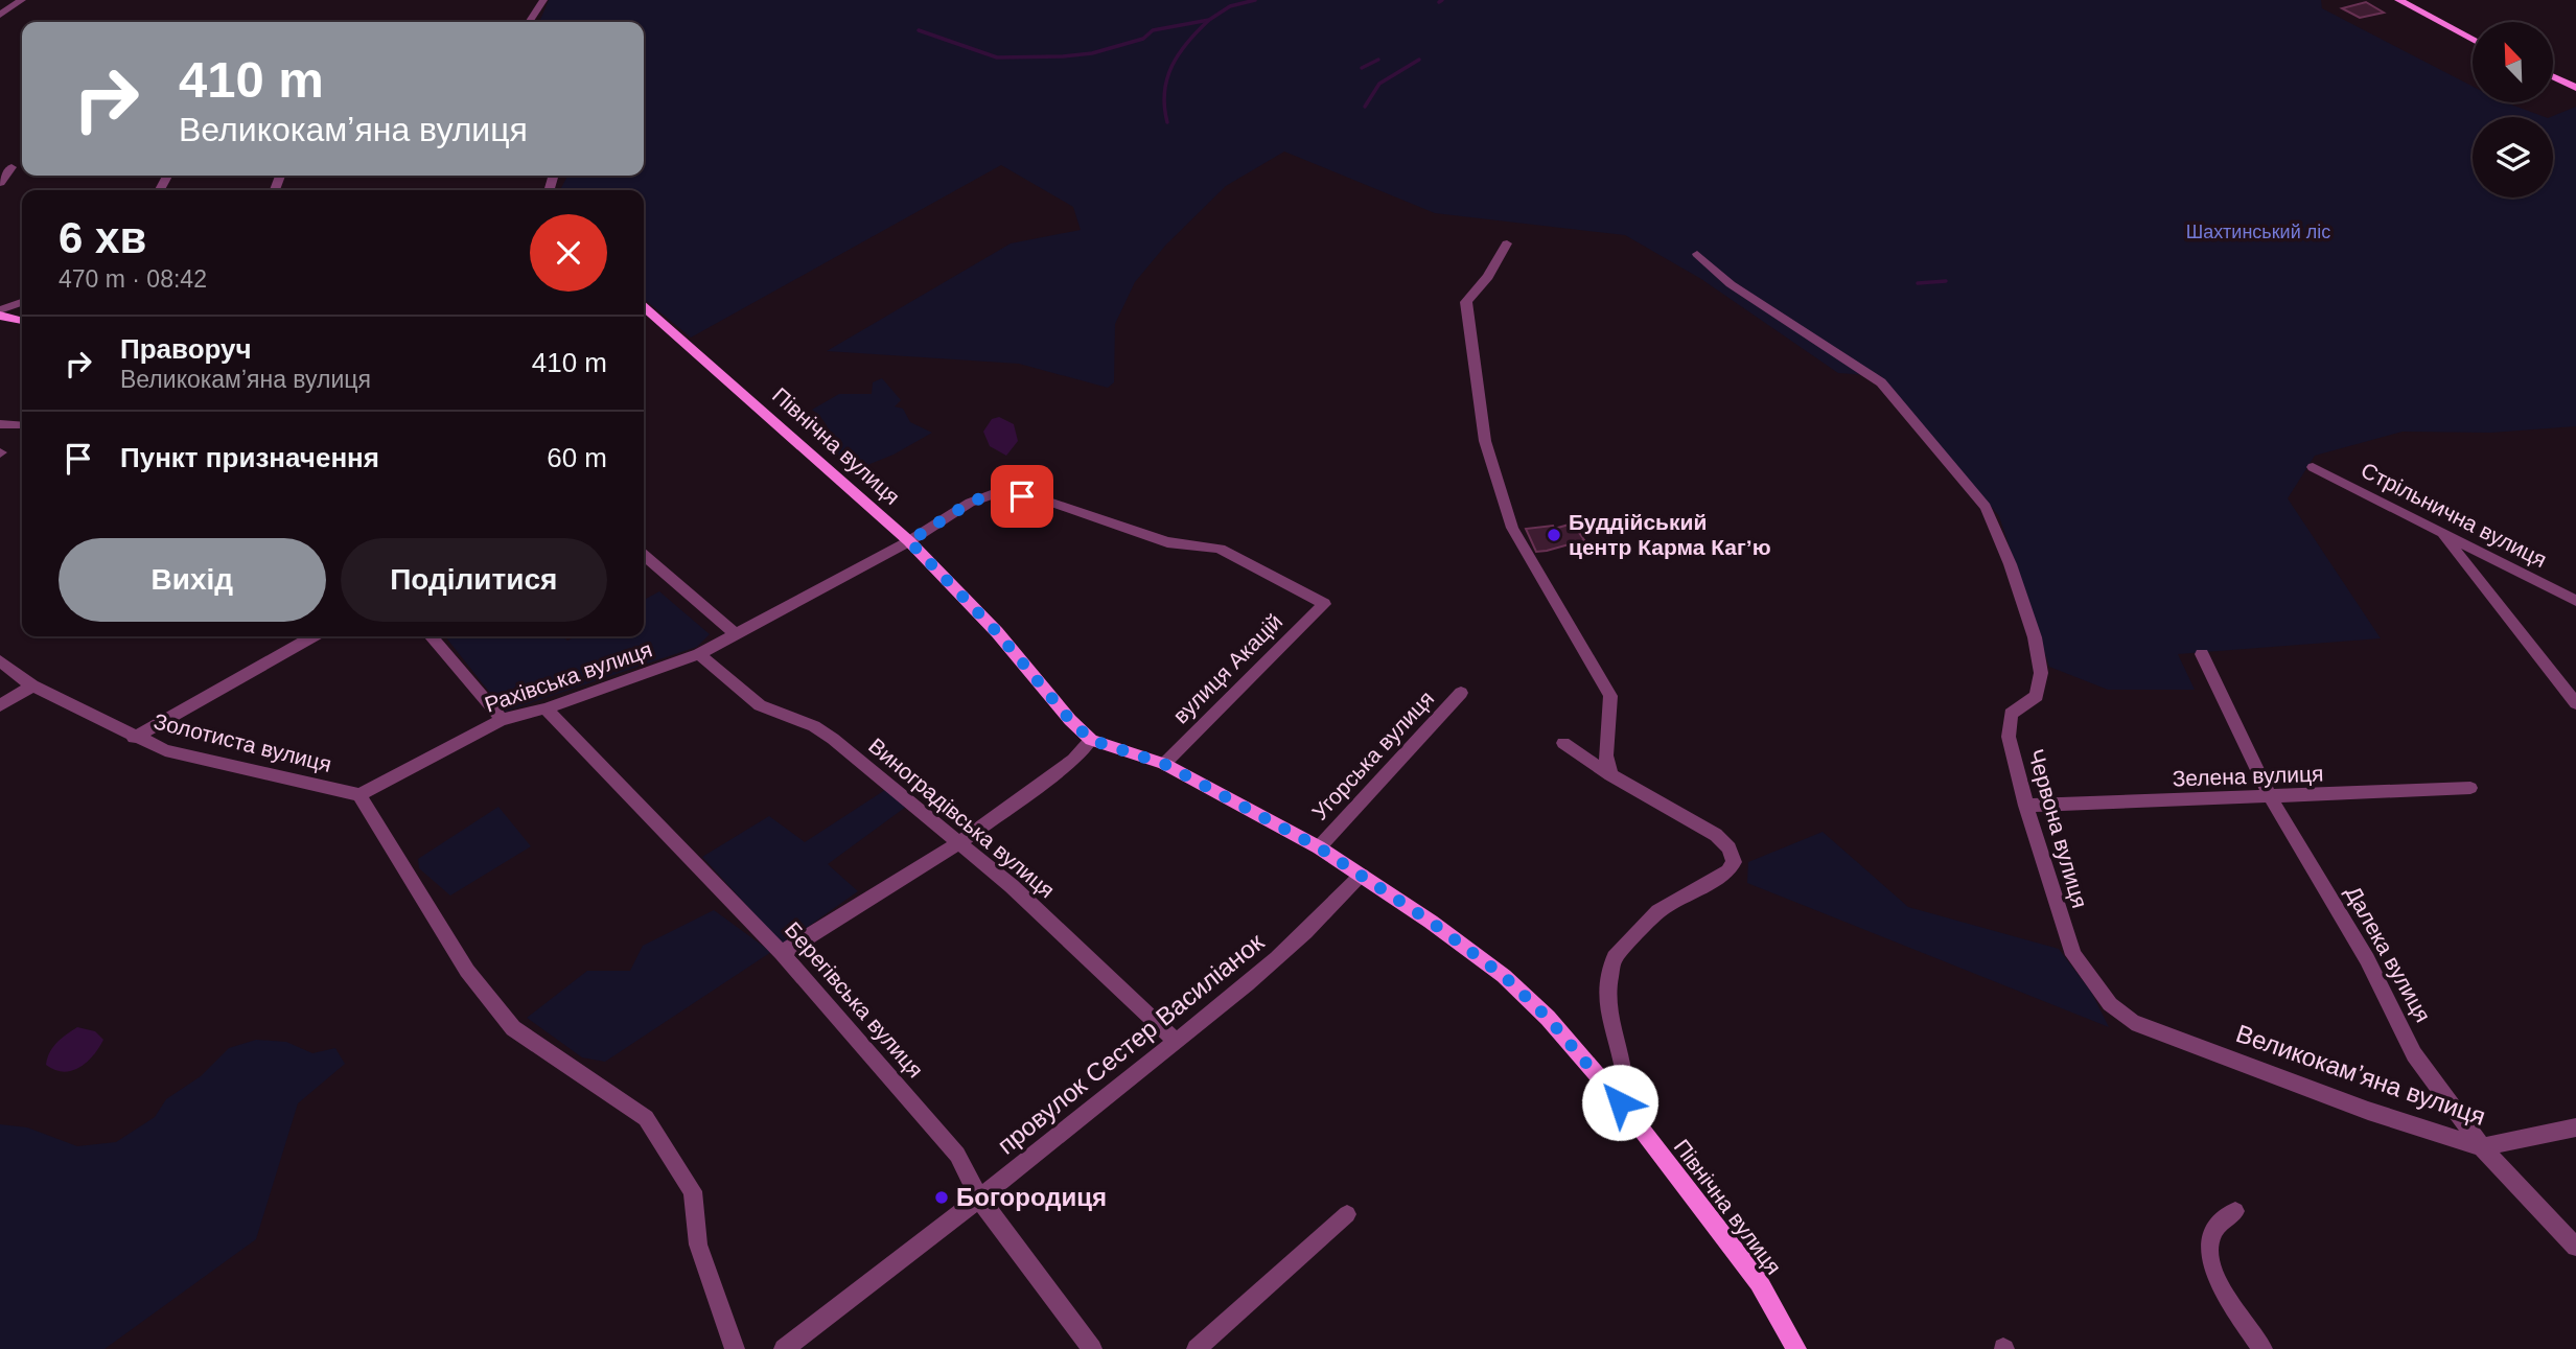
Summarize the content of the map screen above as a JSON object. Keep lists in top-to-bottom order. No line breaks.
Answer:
{"streets":{"street":["Північна вулиця","Стрільнична вулиця","вулиця Акацій","Рахівська вулиця","Золотиста вулиця","Угорська вулиця","Зелена вулиця","Виноградівська вулиця","Червона вулиця","Далека вулиця","Берегівська вулиця","провулок Сестер Василіанок","Великокамʼяна вулиця"]},"crossings":[["Північна вулиця","вулиця Акацій"],["Північна вулиця","Рахівська вулиця"],["Північна вулиця","Угорська вулиця"],["Північна вулиця","провулок Сестер Василіанок"],["вулиця Акацій","Рахівська вулиця"],["Рахівська вулиця","Золотиста вулиця"],["Рахівська вулиця","Виноградівська вулиця"],["Рахівська вулиця","Берегівська вулиця"],["Зелена вулиця","Червона вулиця"],["Зелена вулиця","Далека вулиця"],["Виноградівська вулиця","провулок Сестер Василіанок"],["Червона вулиця","Великокамʼяна вулиця"],["Далека вулиця","Великокамʼяна вулиця"],["Берегівська вулиця","провулок Сестер Василіанок"]],"parks":["Шахтинський ліс"],"places":["Буддійський центр Карма Кагʼю","Богородиця"],"north":"top left","page":{"turn":["410 m","Великокамʼяна вулиця"],"heading":["6 хв","470 m · 08:42"],"list":[{"name":"Праворуч","note":"Великокамʼяна вулиця","value":"410 m"},{"name":"Пункт призначення","value":"60 m"}],"buttons":["Вихід","Поділитися"]}}
